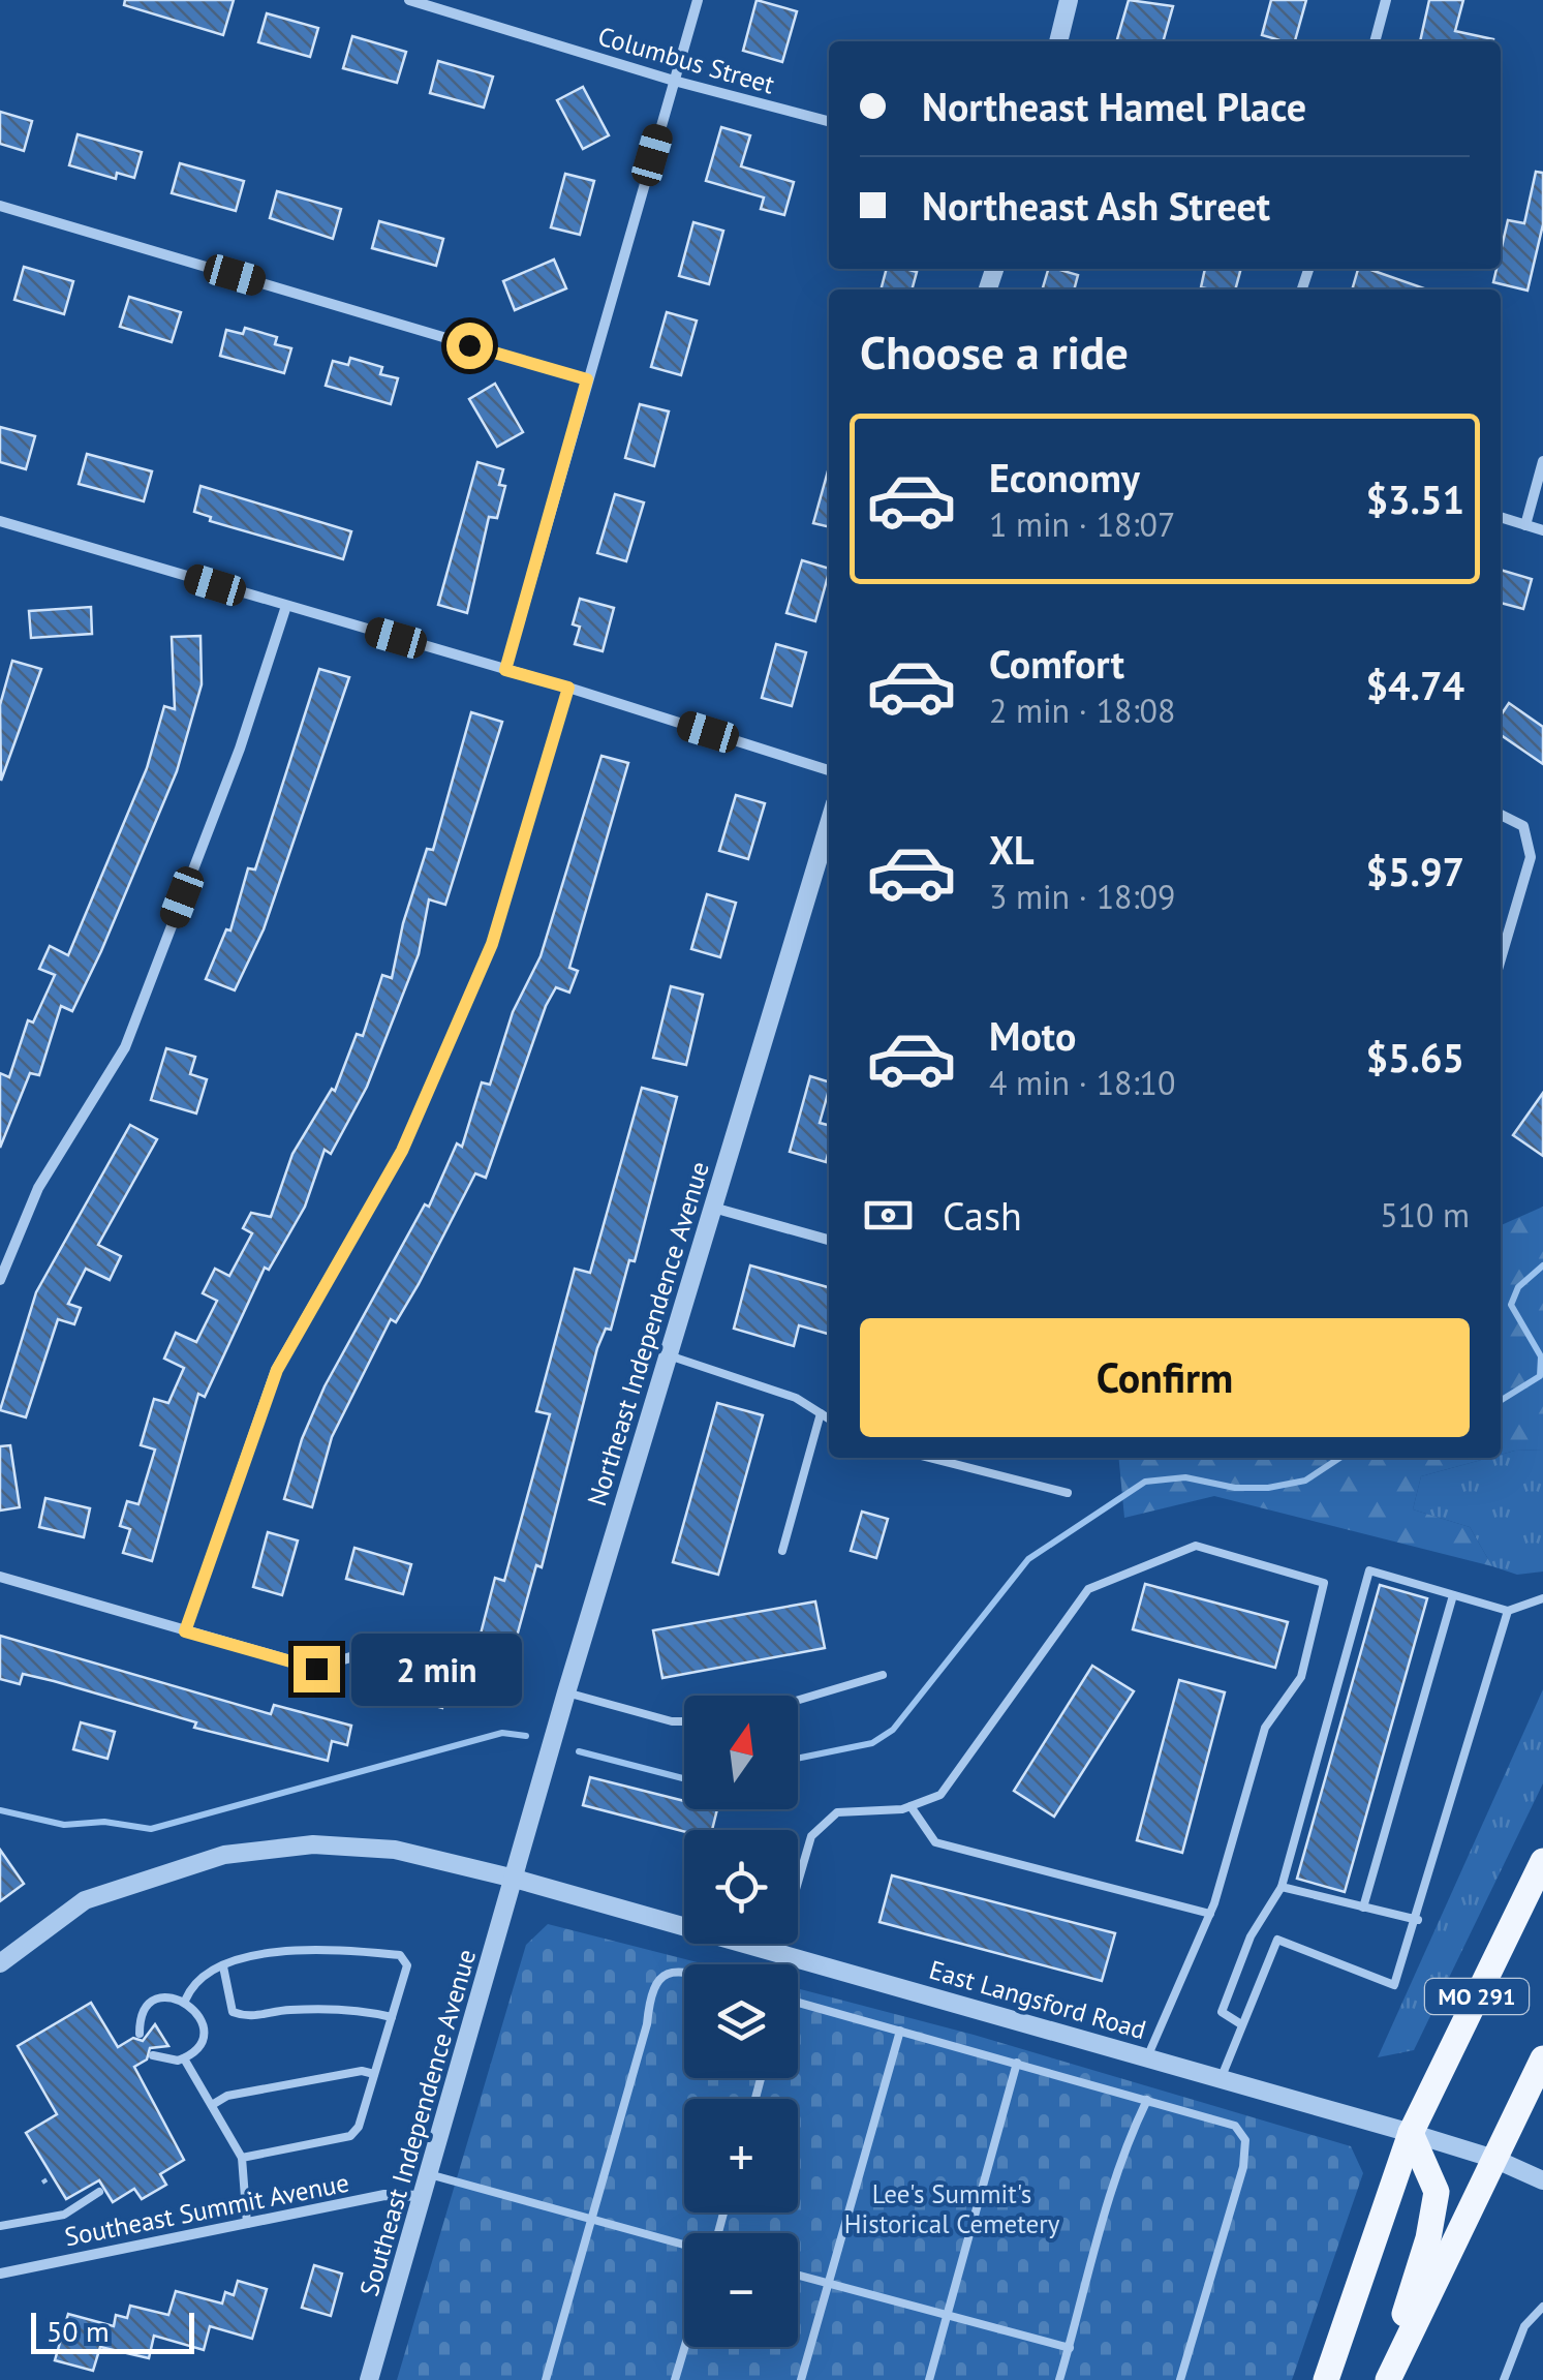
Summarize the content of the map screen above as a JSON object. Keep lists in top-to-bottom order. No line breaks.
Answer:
{"streets":{"main road":["MO 291"],"street":["Columbus Street","Northeast Independence Avenue","East Langsford Road","Southeast Independence Avenue","Southeast Summit Avenue"]},"crossings":[["Northeast Independence Avenue","East Langsford Road"],["Northeast Independence Avenue","Southeast Independence Avenue"],["MO 291","East Langsford Road"],["East Langsford Road","Southeast Independence Avenue"],["Southeast Independence Avenue","Southeast Summit Avenue"]],"parks":["Lee's Summit's Historical Cemetery"],"scale_bar":"50 m","north":"top","page":{"banner":["Northeast Hamel Place","Northeast Ash Street"],"heading":"Choose a ride","list":[{"name":"Economy","note":"1 min · 18:07","value":"$3.51"},{"name":"Comfort","note":"2 min · 18:08","value":"$4.74"},{"name":"XL","note":"3 min · 18:09","value":"$5.97"},{"name":"Moto","note":"4 min · 18:10","value":"$5.65"}],"pay":["Cash","510 m"],"buttons":"Confirm","bubble":"2 min","map_buttons":["+","−"],"scale":"50 m"}}
